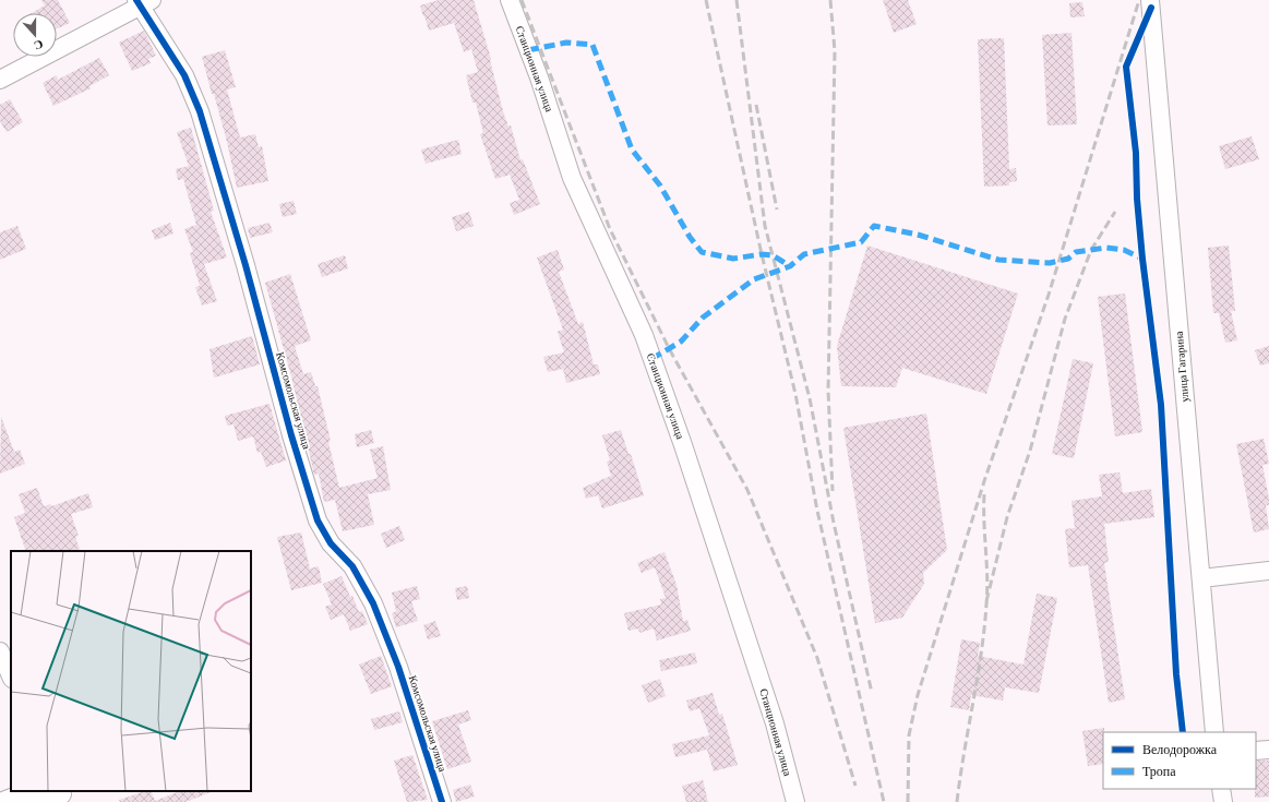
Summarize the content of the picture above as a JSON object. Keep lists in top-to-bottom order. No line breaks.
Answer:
{"streets":{"street":["Станционная улица","улица Гагарина","Комсомольская улица"]},"legend":["Велодорожка","Тропа"],"north":"bottom"}
